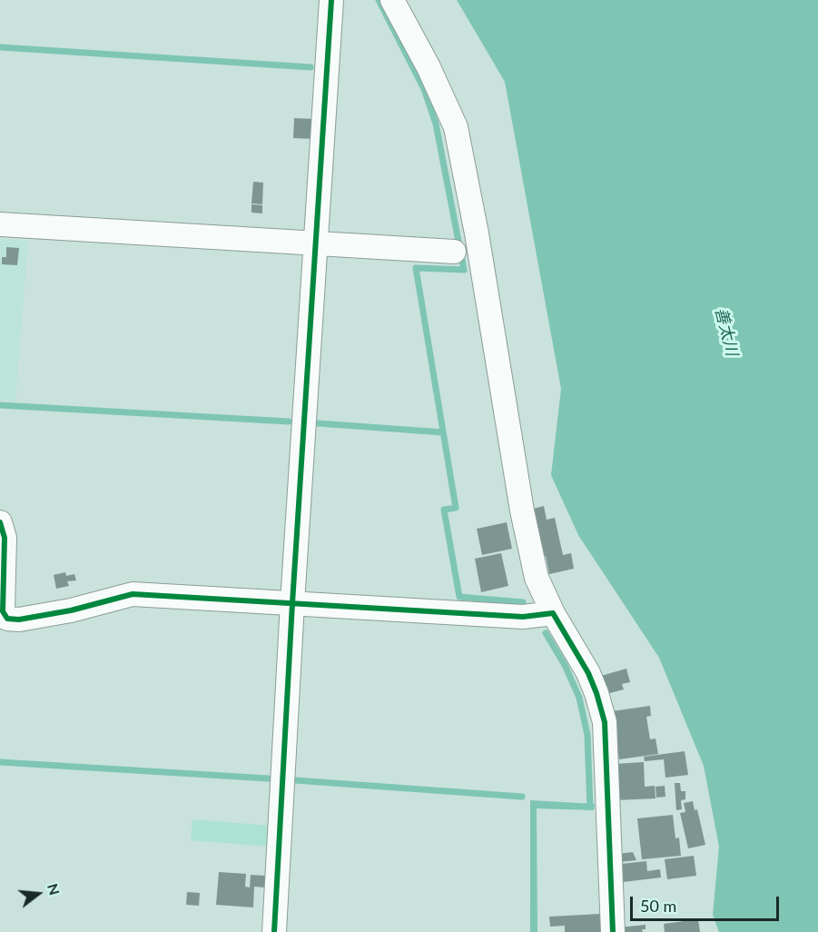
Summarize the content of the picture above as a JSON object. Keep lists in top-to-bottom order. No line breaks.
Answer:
{"water":["善太川"],"scale_bar":"50 m","north":"right"}
